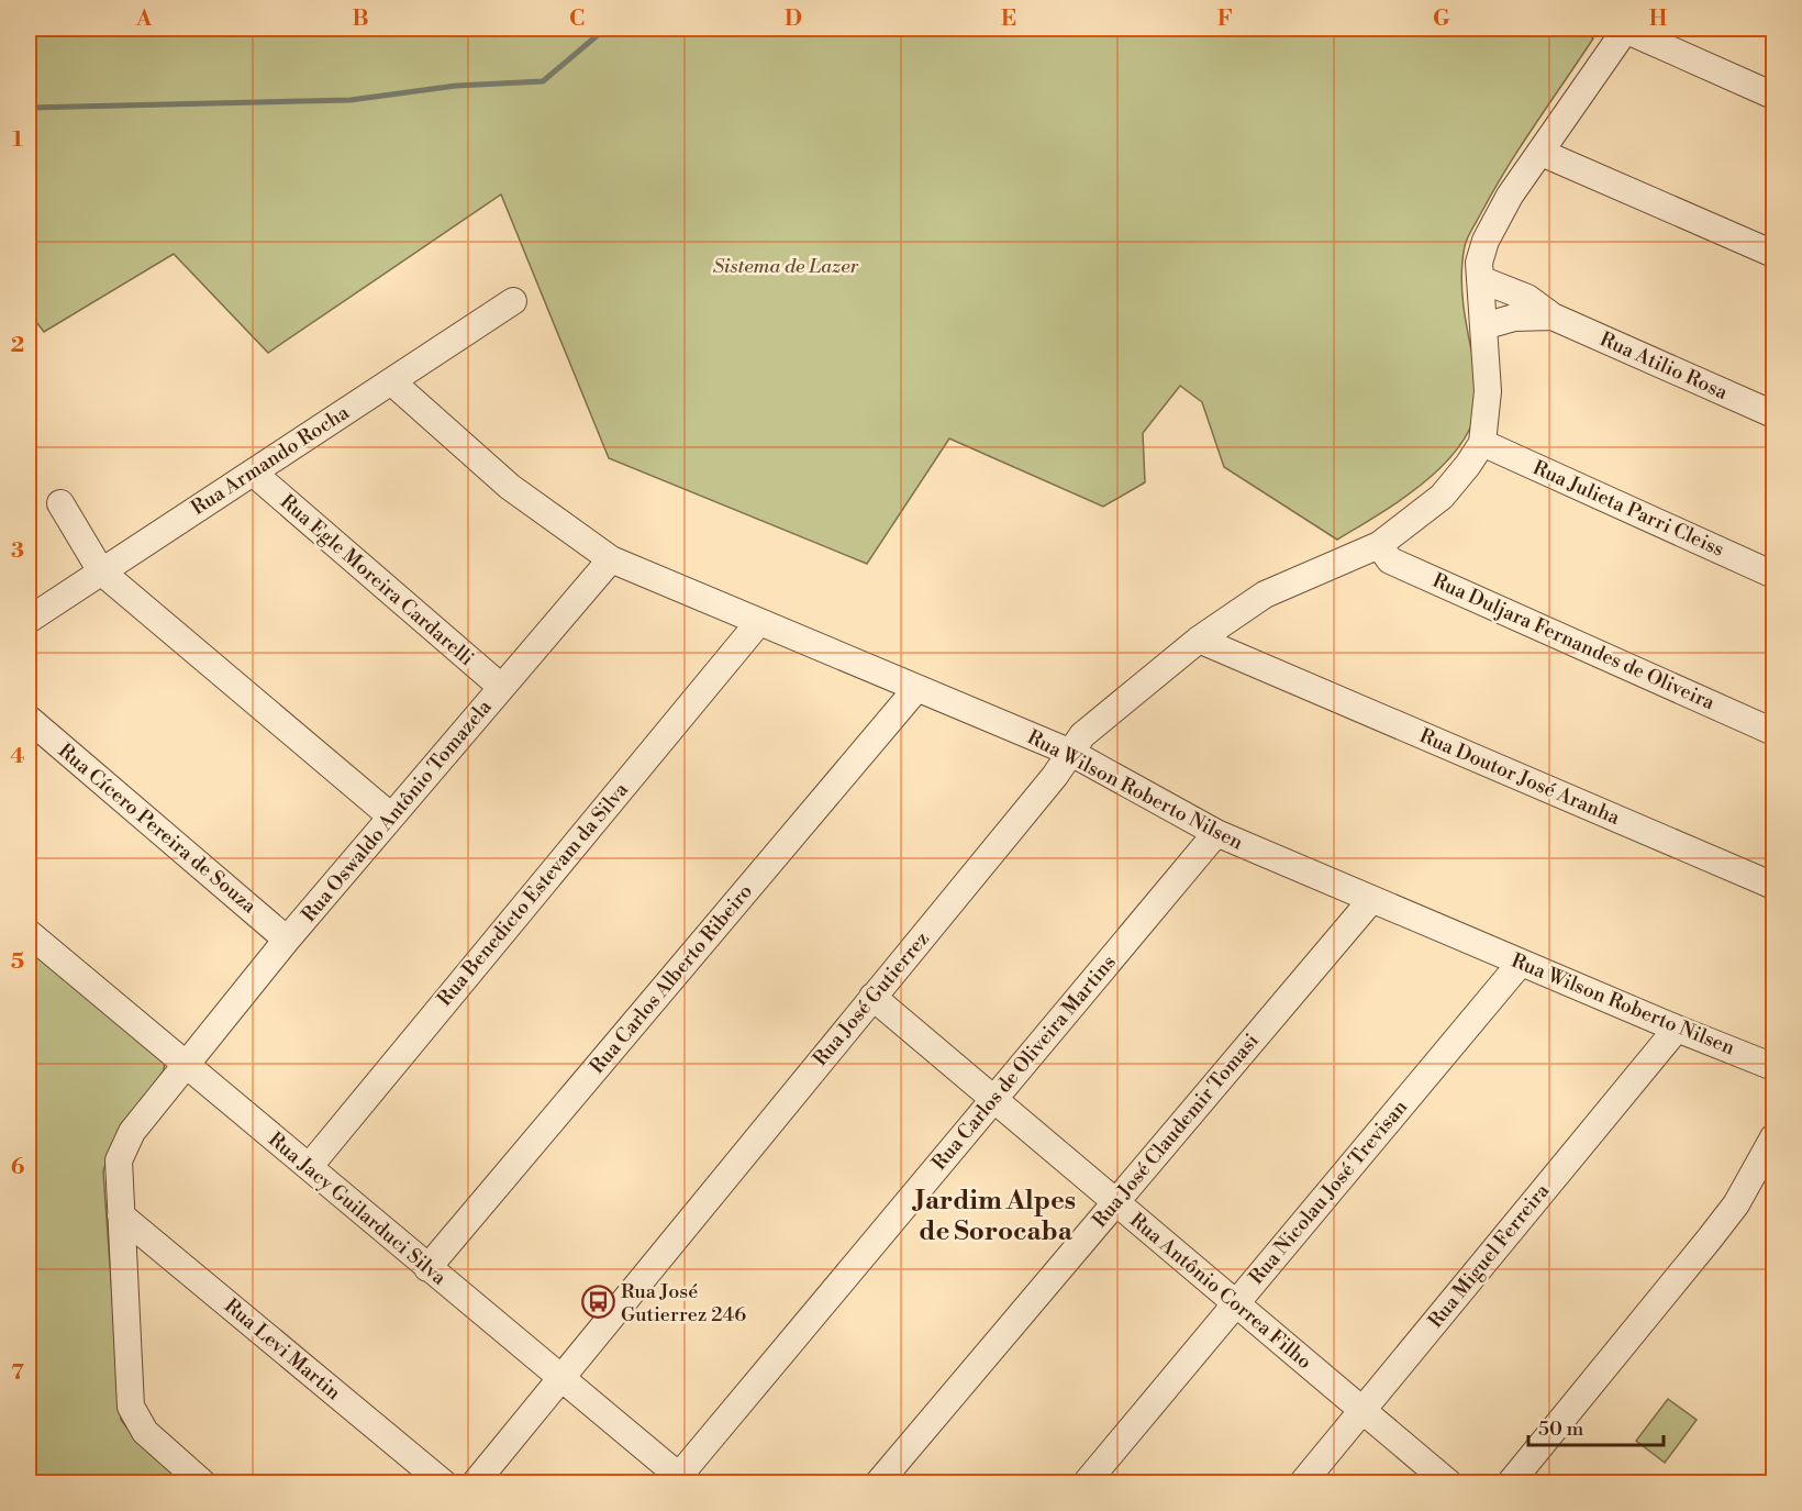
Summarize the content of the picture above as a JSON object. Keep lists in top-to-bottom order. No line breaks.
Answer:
{"streets":{"street":["Rua Atilio Rosa","Rua Armando Rocha","Rua Julieta Parri Cleiss","Rua Egle Moreira Cardarelli","Rua Duljara Fernandes de Oliveira","Rua Doutor José Aranha","Rua Wilson Roberto Nilsen","Rua Oswaldo Antônio Tomazela","Rua Cícero Pereira de Souza","Rua Benedicto Estevam da Silva","Rua Carlos Alberto Ribeiro","Rua José Gutierrez","Rua Carlos de Oliveira Martins","Rua José Claudemir Tomasi","Rua Nicolau José Trevisan","Rua Jacy Guilarduci Silva","Rua Miguel Ferreira","Rua Antônio Correa Filho","Rua Levi Martin"]},"crossings":[["Rua Armando Rocha","Rua Egle Moreira Cardarelli"],["Rua Armando Rocha","Rua Wilson Roberto Nilsen"],["Rua Julieta Parri Cleiss","Rua José Gutierrez"],["Rua Egle Moreira Cardarelli","Rua Oswaldo Antônio Tomazela"],["Rua Duljara Fernandes de Oliveira","Rua José Gutierrez"],["Rua Doutor José Aranha","Rua José Gutierrez"],["Rua Wilson Roberto Nilsen","Rua Oswaldo Antônio Tomazela"],["Rua Wilson Roberto Nilsen","Rua Benedicto Estevam da Silva"],["Rua Wilson Roberto Nilsen","Rua Carlos Alberto Ribeiro"],["Rua Wilson Roberto Nilsen","Rua José Gutierrez"],["Rua Wilson Roberto Nilsen","Rua Carlos de Oliveira Martins"],["Rua Wilson Roberto Nilsen","Rua José Claudemir Tomasi"],["Rua Wilson Roberto Nilsen","Rua Nicolau José Trevisan"],["Rua Wilson Roberto Nilsen","Rua Miguel Ferreira"],["Rua Oswaldo Antônio Tomazela","Rua Cícero Pereira de Souza"],["Rua Oswaldo Antônio Tomazela","Rua Jacy Guilarduci Silva"],["Rua Oswaldo Antônio Tomazela","Rua Levi Martin"],["Rua Benedicto Estevam da Silva","Rua Jacy Guilarduci Silva"],["Rua Carlos Alberto Ribeiro","Rua Jacy Guilarduci Silva"],["Rua José Gutierrez","Rua Jacy Guilarduci Silva"],["Rua José Gutierrez","Rua Antônio Correa Filho"],["Rua Carlos de Oliveira Martins","Rua Jacy Guilarduci Silva"],["Rua Carlos de Oliveira Martins","Rua Antônio Correa Filho"],["Rua José Claudemir Tomasi","Rua Antônio Correa Filho"],["Rua Nicolau José Trevisan","Rua Antônio Correa Filho"],["Rua Miguel Ferreira","Rua Antônio Correa Filho"]],"districts":["Jardim Alpes de Sorocaba"],"parks":["Sistema de Lazer"],"places":{"bus stop":["Rua José Gutierrez 246"]},"scale_bar":"50 m","grid":{"columns":["A","B","C","D","E","F","G","H"],"rows":["1","2","3","4","5","6","7"]}}
